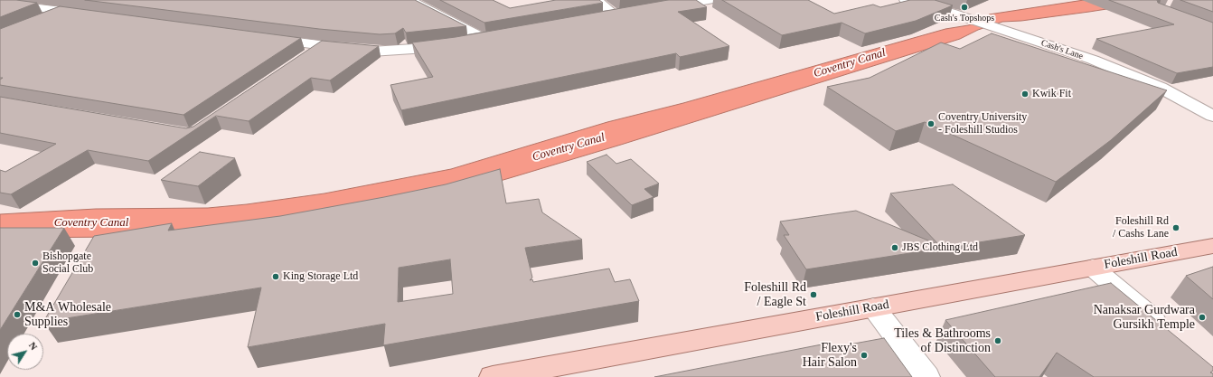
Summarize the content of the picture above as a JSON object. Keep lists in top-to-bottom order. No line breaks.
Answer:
{"streets":{"main road":["Foleshill Road"],"street":["Cash's Lane"]},"water":["Coventry Canal"],"places":["Cash's Topshops","Kwik Fit","Coventry University - Foleshill Studios","Foleshill Rd / Cashs Lane","JBS Clothing Ltd","Bishopgate Social Club","King Storage Ltd","Foleshill Rd / Eagle St","M&A Wholesale Supplies","Nanaksar Gurdwara Gursikh Temple","Tiles & Bathrooms of Distinction","Flexy's Hair Salon"],"north":"top right"}
